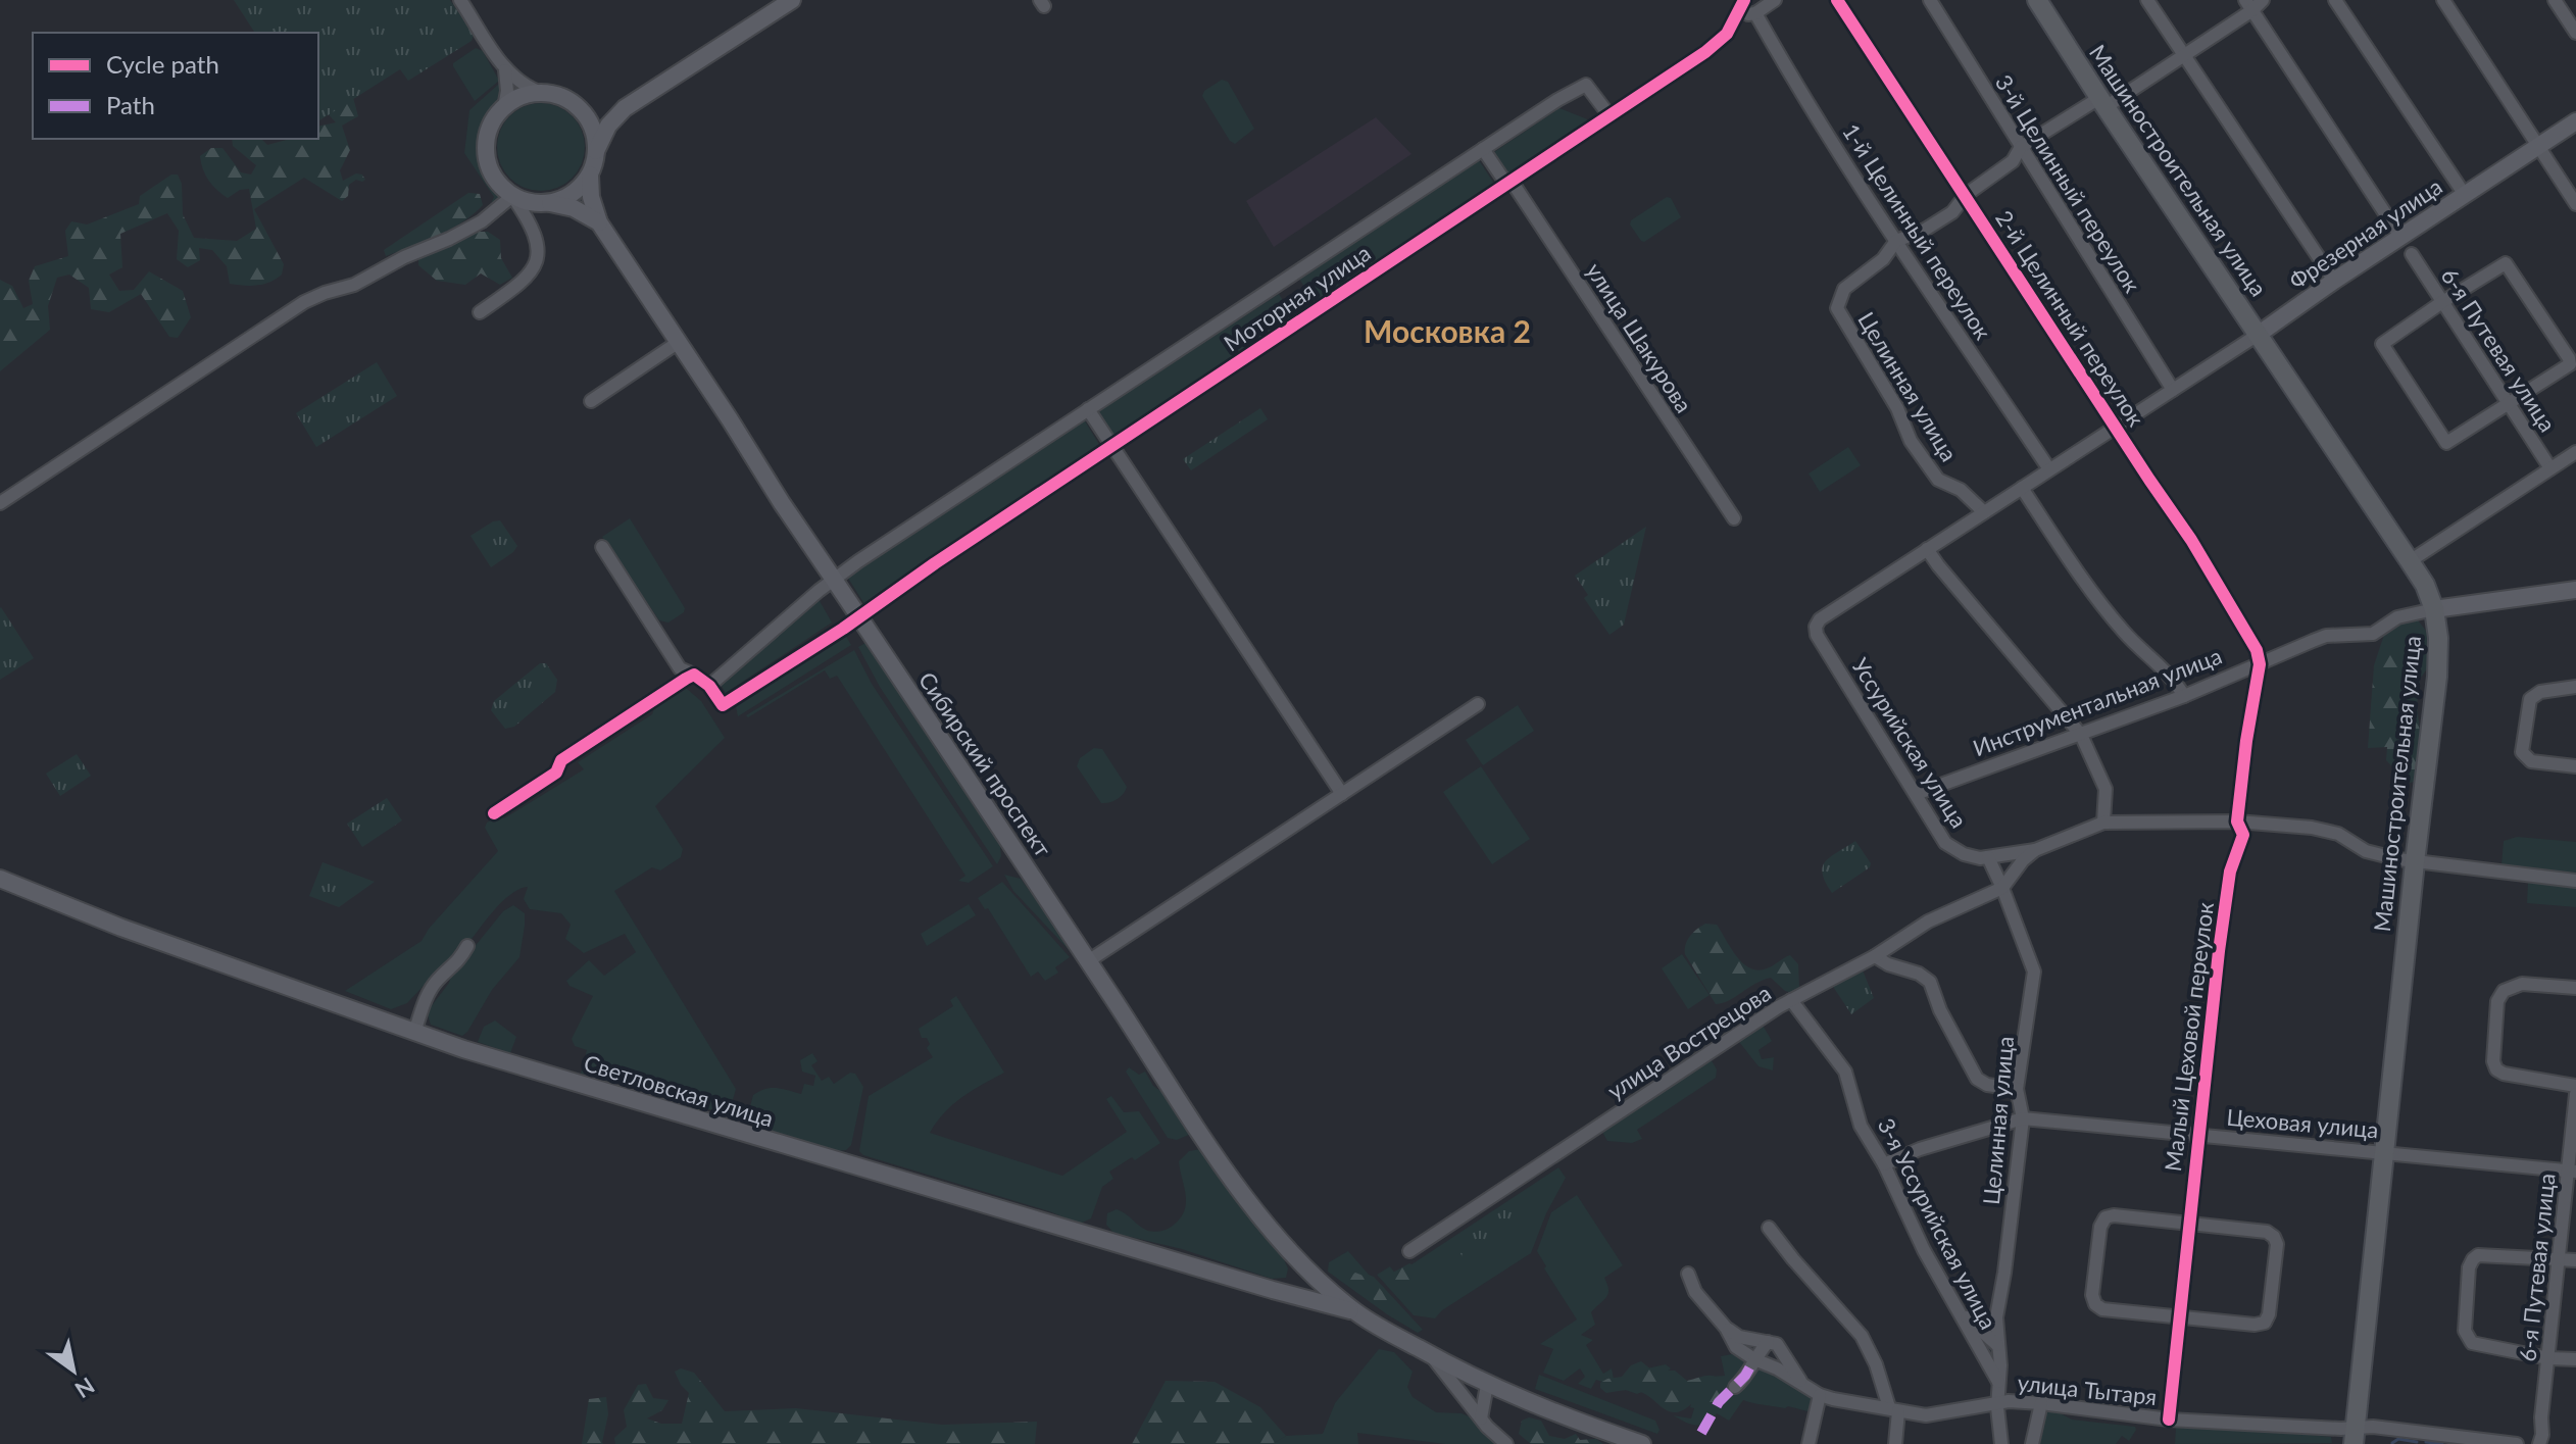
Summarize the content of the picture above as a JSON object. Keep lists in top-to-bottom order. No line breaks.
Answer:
{"streets":{"main road":["Машиностроительная улица","Фрезерная улица","Инструментальная улица","Сибирский проспект","Светловская улица"],"street":["3-й Целинный переулок","1-й Целинный переулок","Моторная улица","2-й Целинный переулок","улица Шакурова","6-я Путевая улица","Целинная улица","Уссурийская улица","Малый Цеховой переулок","улица Вострецова","Цеховая улица","3-я Уссурийская улица","улица Тытаря"]},"crossings":[["Машиностроительная улица","Фрезерная улица"],["Машиностроительная улица","Инструментальная улица"],["Машиностроительная улица","Цеховая улица"],["Машиностроительная улица","улица Тытаря"],["3-й Целинный переулок","Фрезерная улица"],["1-й Целинный переулок","Фрезерная улица"],["1-й Целинный переулок","Целинная улица"],["Фрезерная улица","2-й Целинный переулок"],["Фрезерная улица","Целинная улица"],["Фрезерная улица","Уссурийская улица"],["Моторная улица","улица Шакурова"],["Моторная улица","Сибирский проспект"],["2-й Целинный переулок","Инструментальная улица"],["2-й Целинный переулок","Малый Цеховой переулок"],["6-я Путевая улица","Цеховая улица"],["Целинная улица","Уссурийская улица"],["Целинная улица","улица Вострецова"],["Целинная улица","Цеховая улица"],["Целинная улица","3-я Уссурийская улица"],["Целинная улица","улица Тытаря"],["Инструментальная улица","Уссурийская улица"],["Инструментальная улица","Малый Цеховой переулок"],["Сибирский проспект","Светловская улица"],["Малый Цеховой переулок","Цеховая улица"],["Малый Цеховой переулок","улица Тытаря"],["улица Вострецова","3-я Уссурийская улица"],["Цеховая улица","3-я Уссурийская улица"]],"districts":["Московка 2"],"legend":["Cycle path","Path"],"north":"bottom right"}
